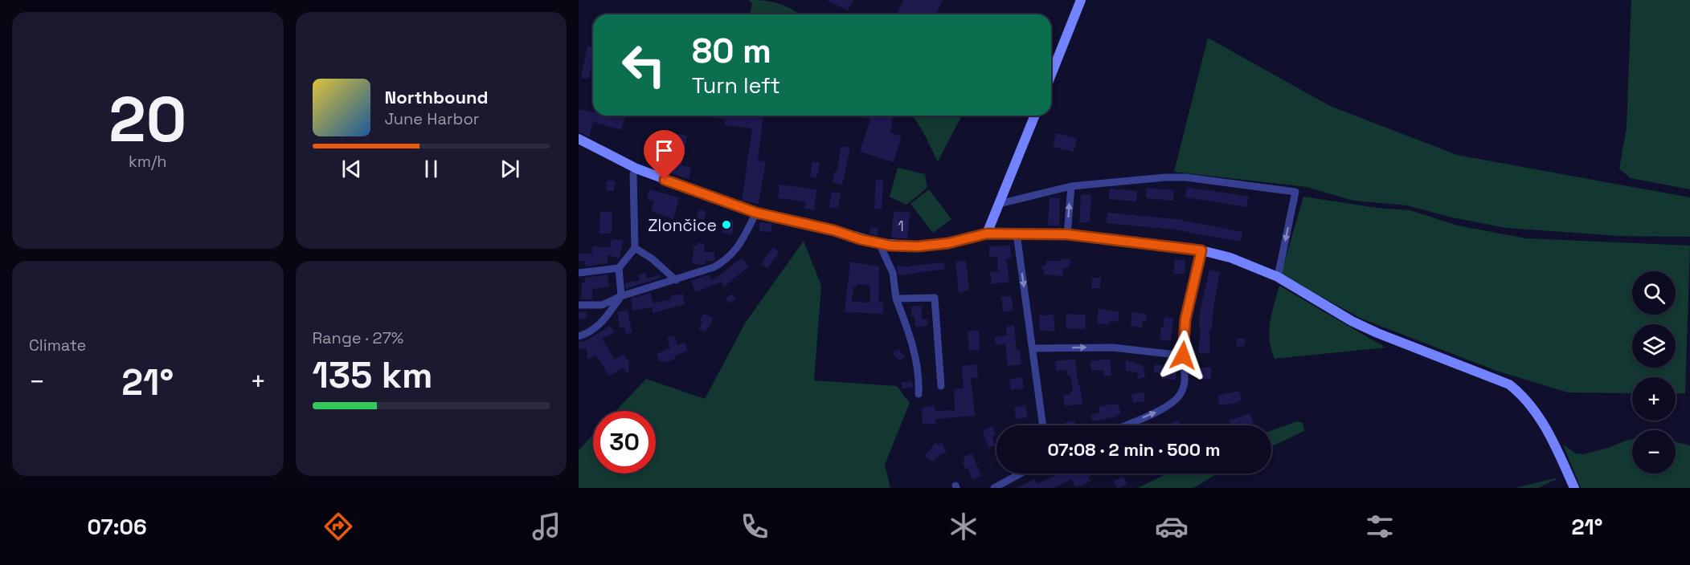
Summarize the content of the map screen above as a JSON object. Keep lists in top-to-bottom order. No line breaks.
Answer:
{"places":["Zlončice"],"house_numbers":["1"],"page":{"tile":[["20","km/h"],"Climate",["Range · 27%","135 km"]],"turn":["80 m","Turn left"],"song":["Northbound","June Harbor"],"map_buttons":["+","−"],"heat":["−","21°","+"],"limit":"30","trip":"07:08 · 2 min · 500 m","tabs":["07:06","21°"]}}
